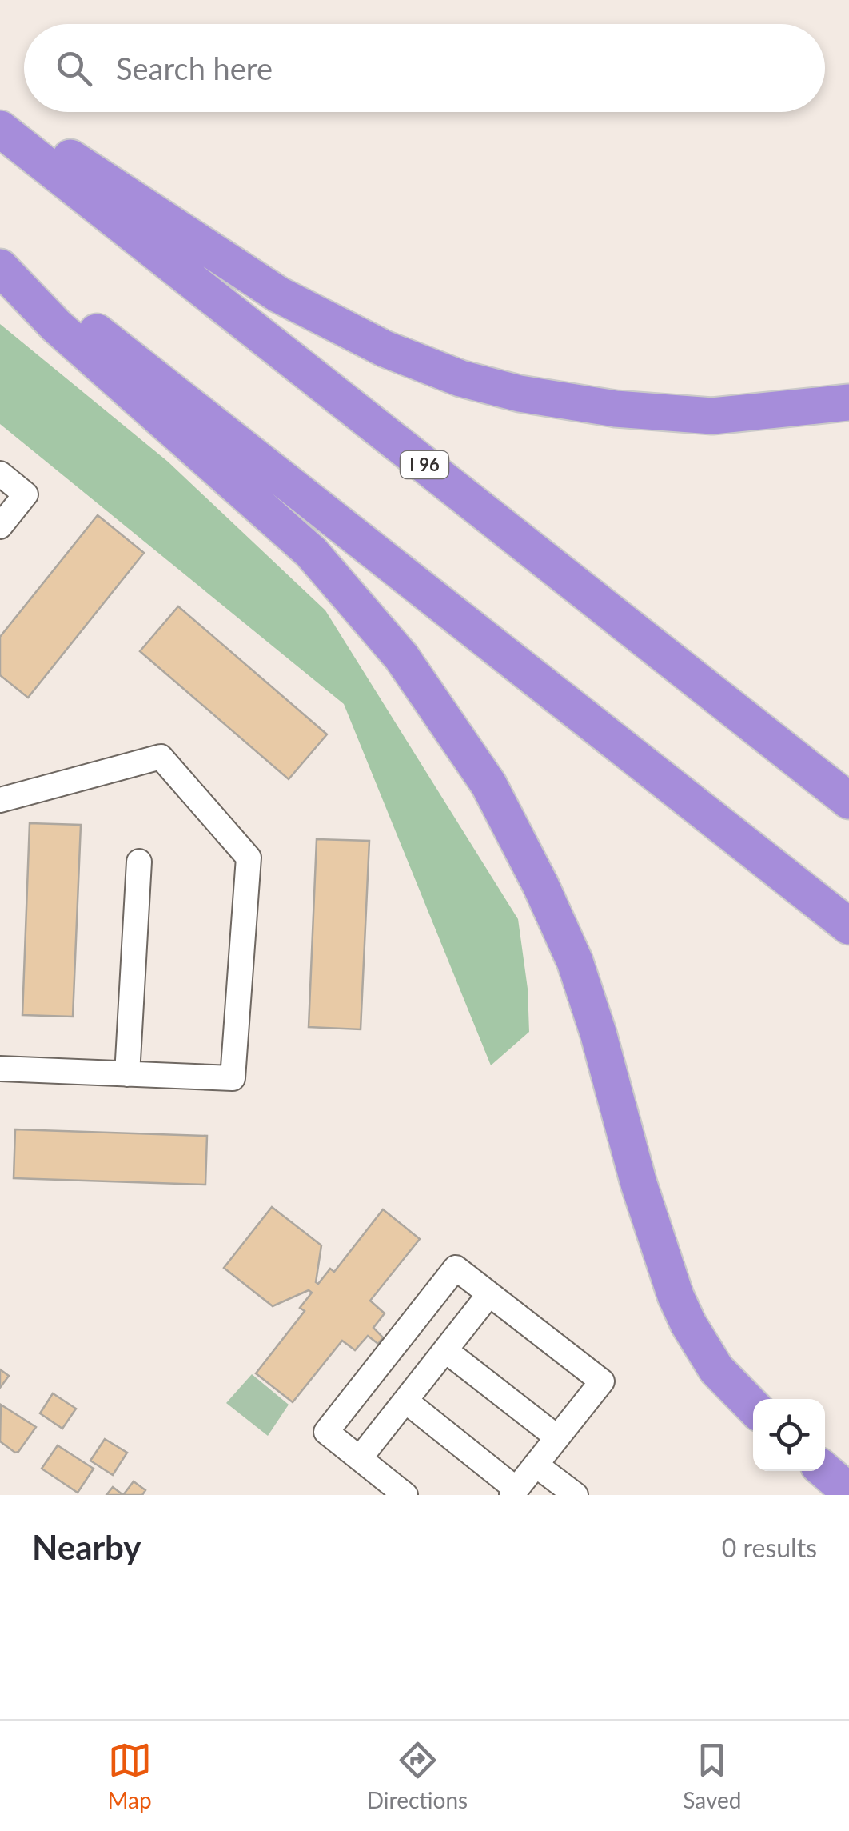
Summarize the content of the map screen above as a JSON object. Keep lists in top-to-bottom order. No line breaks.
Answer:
{"streets":{"highway":["I 96"]},"page":{"search":"Search here","heading":["Nearby","0 results"],"nav":["Map","Directions","Saved"]}}
